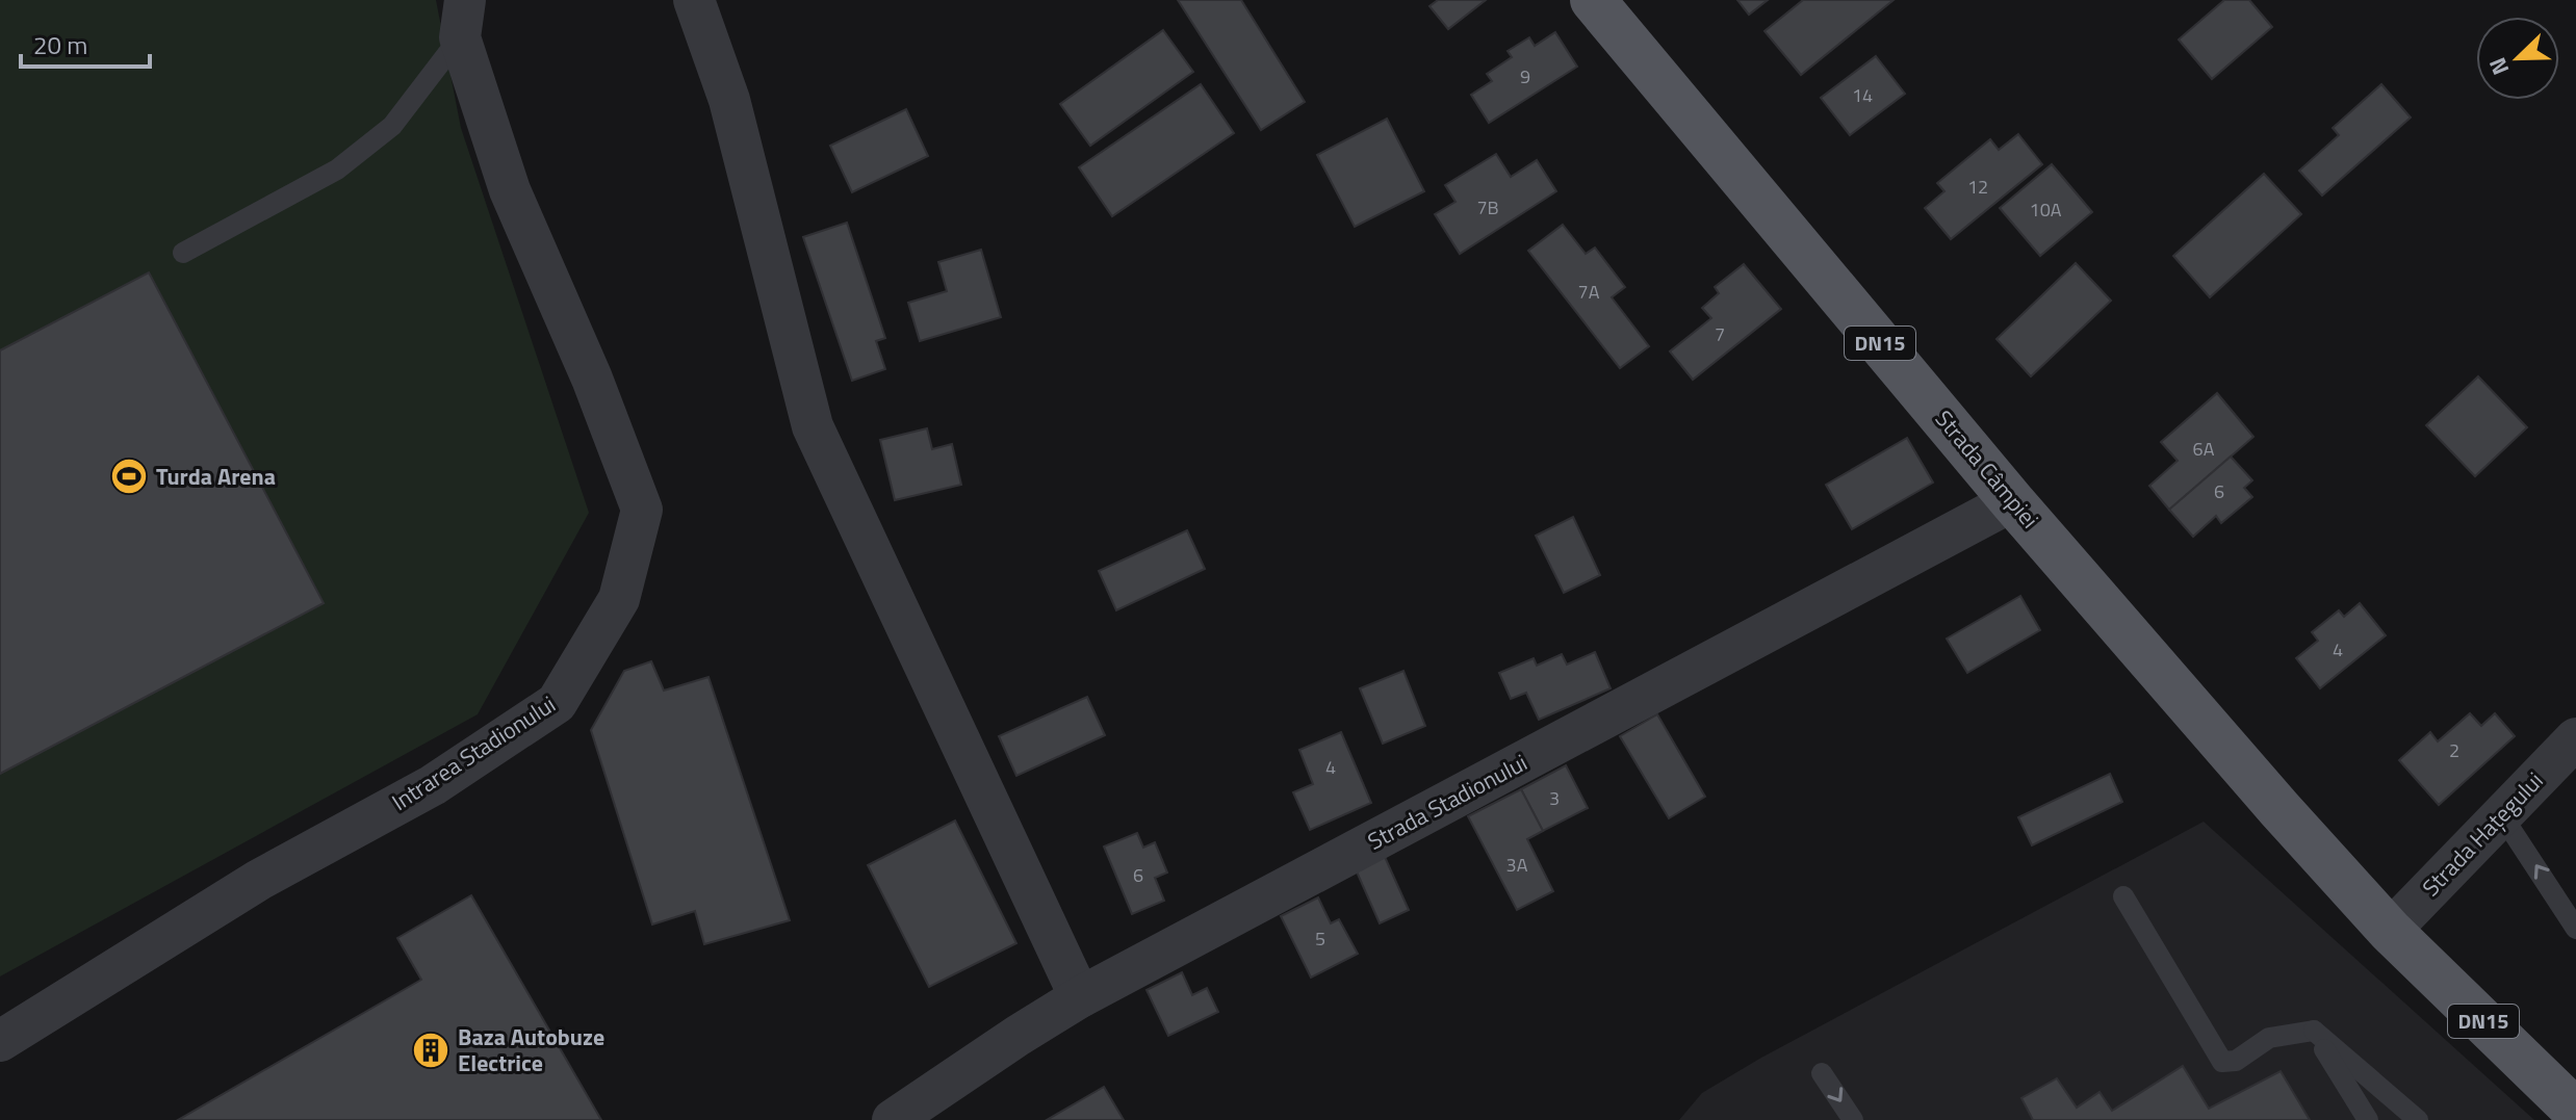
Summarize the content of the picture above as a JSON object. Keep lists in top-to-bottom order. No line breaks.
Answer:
{"streets":{"main road":["DN15","Strada Câmpiei"],"street":["Intrarea Stadionului","Strada Stadionului","Strada Hațegului"]},"crossings":[["DN15","Strada Câmpiei"],["DN15","Strada Hațegului"],["Strada Câmpiei","Strada Stadionului"],["Strada Câmpiei","Strada Hațegului"]],"places":{"sports":["Turda Arena"],"building":["Baza Autobuze Electrice"]},"house_numbers":["9","14","12","7B","10A","7A","7","6A","6","4","2","4","3","3A","6","5"],"scale_bar":"20 m","north":"bottom left"}
